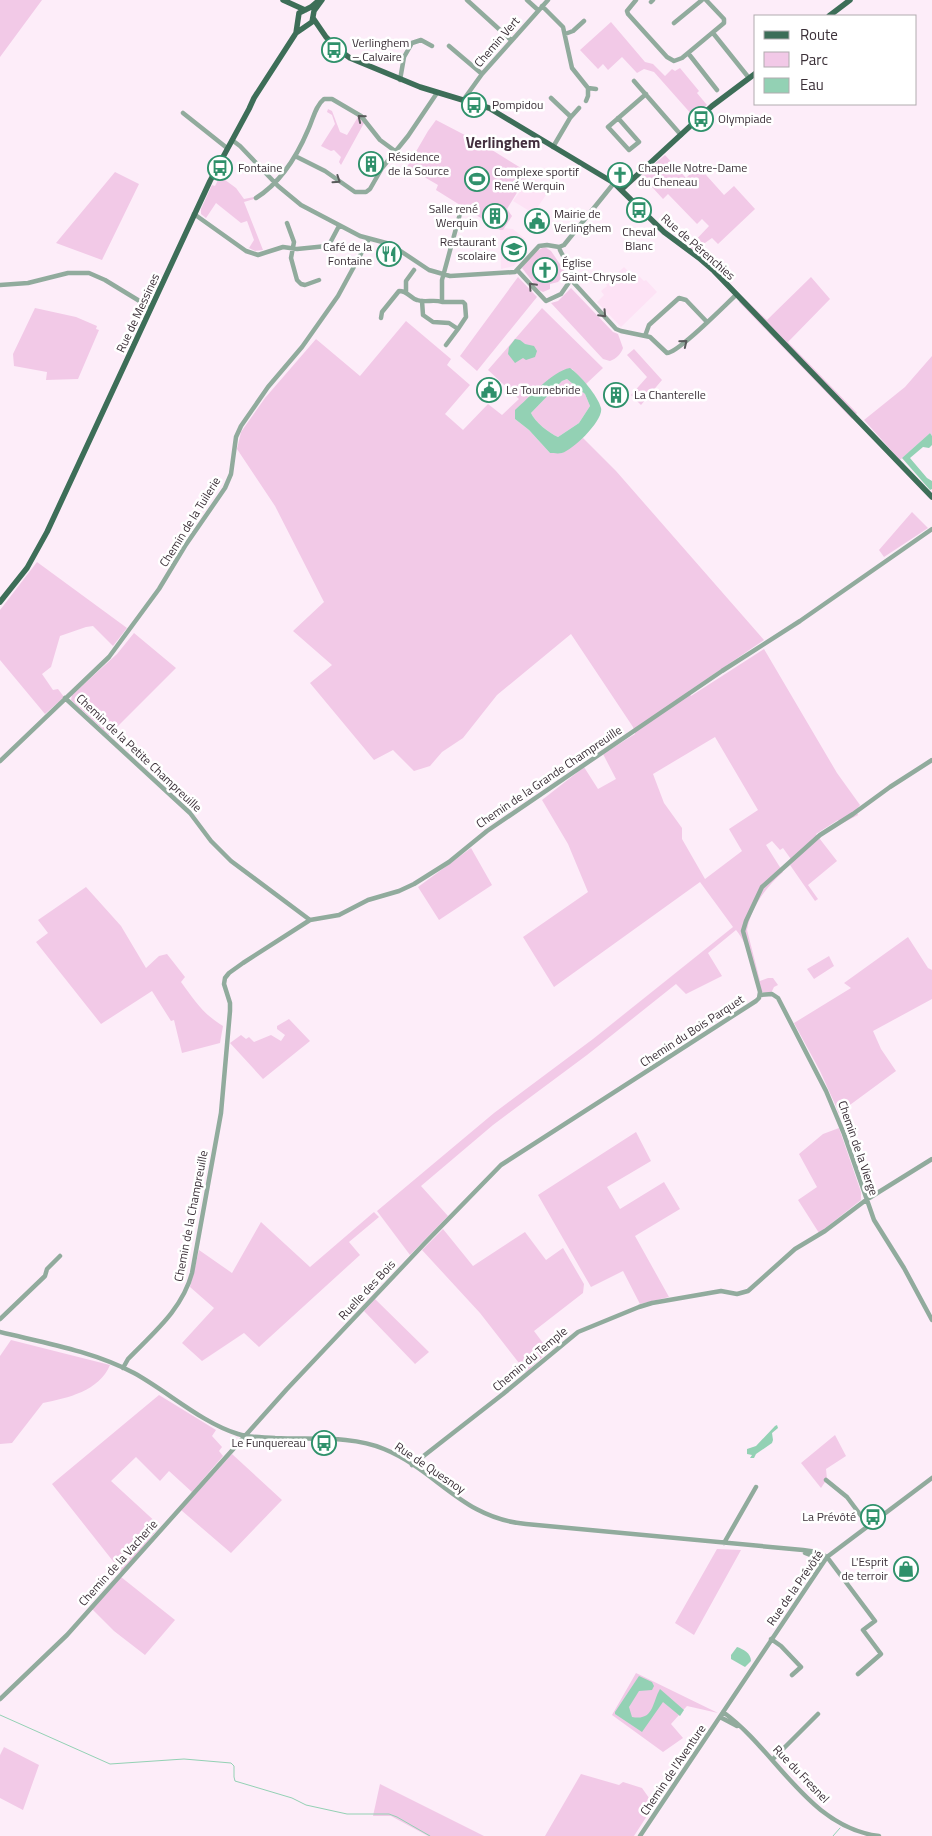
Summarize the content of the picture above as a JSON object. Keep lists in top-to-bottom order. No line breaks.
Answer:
{"streets":{"main road":["Rue de Pérenchies","Rue de Messines"],"street":["Chemin Vert","Chemin de la Tuilerie","Chemin de la Petite Champreuille","Chemin de la Grande Champreuille","Chemin du Bois Parquet","Chemin de la Vierge","Chemin de la Champreuille","Ruelle des Bois","Chemin du Temple","Rue de Quesnoy","Chemin de la Vacherie","Rue de la Prévôté","Chemin de l'Aventure","Rue du Fresnel"]},"crossings":[["Chemin Vert","Rue de Pérenchies"],["Rue de Pérenchies","Rue de Messines"],["Chemin de la Tuilerie","Chemin de la Petite Champreuille"],["Chemin de la Petite Champreuille","Chemin de la Grande Champreuille"],["Chemin de la Grande Champreuille","Chemin de la Champreuille"],["Chemin du Bois Parquet","Chemin de la Vierge"],["Chemin du Bois Parquet","Ruelle des Bois"],["Chemin de la Vierge","Chemin du Temple"],["Chemin de la Champreuille","Rue de Quesnoy"],["Ruelle des Bois","Rue de Quesnoy"],["Ruelle des Bois","Chemin de la Vacherie"],["Chemin du Temple","Rue de Quesnoy"],["Rue de Quesnoy","Chemin de la Vacherie"],["Rue de Quesnoy","Rue de la Prévôté"],["Rue de la Prévôté","Chemin de l'Aventure"],["Rue de la Prévôté","Rue du Fresnel"],["Chemin de l'Aventure","Rue du Fresnel"]],"districts":["Verlinghem"],"places":{"bus stop":["Verlinghem – Calvaire","Pompidou","Olympiade","Fontaine","Cheval Blanc","Le Funquereau","La Prévôté"],"building":["Résidence de la Source","Salle rené Werquin","La Chanterelle"],"church":["Chapelle Notre-Dame du Cheneau","Église Saint-Chrysole"],"sports":["Complexe sportif René Werquin"],"public building":["Mairie de Verlinghem","Le Tournebride"],"school or university":["Restaurant scolaire"],"restaurant":["Café de la Fontaine"],"shop":["L'Esprit de terroir"]},"legend":["Route","Parc","Eau"]}
